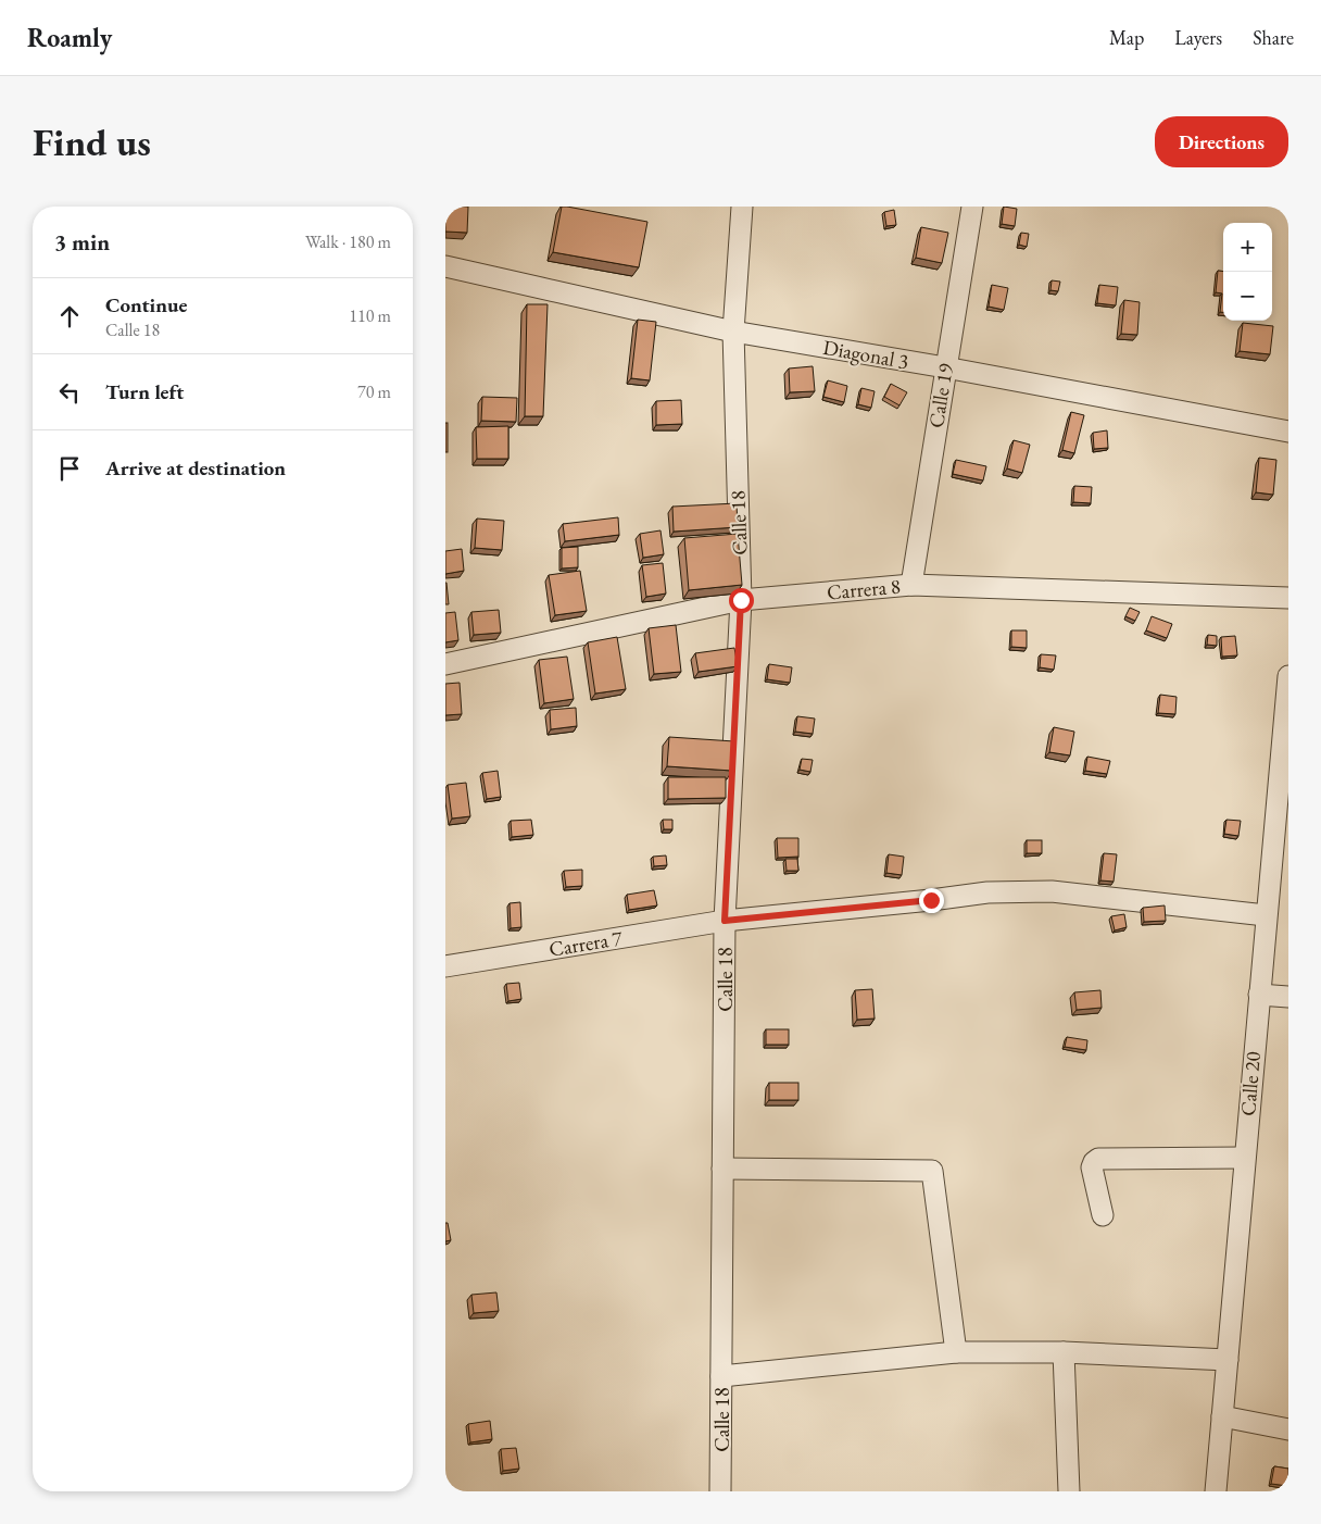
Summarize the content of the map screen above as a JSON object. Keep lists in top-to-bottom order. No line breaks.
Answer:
{"streets":{"street":["Diagonal 3","Calle 19","Calle 18","Carrera 8","Carrera 7","Calle 20"]},"crossings":[["Diagonal 3","Calle 19"],["Diagonal 3","Calle 18"],["Calle 19","Carrera 8"],["Calle 18","Carrera 8"],["Calle 18","Carrera 7"],["Carrera 7","Calle 20"]],"page":{"header":"Roamly","nav":["Map","Layers","Share"],"buttons":"Directions","title":"Find us","heading":["3 min","Walk · 180 m"],"map_buttons":["+","−"],"list":[["Continue","Calle 18","110 m"],["Turn left","70 m"],"Arrive at destination"]}}
